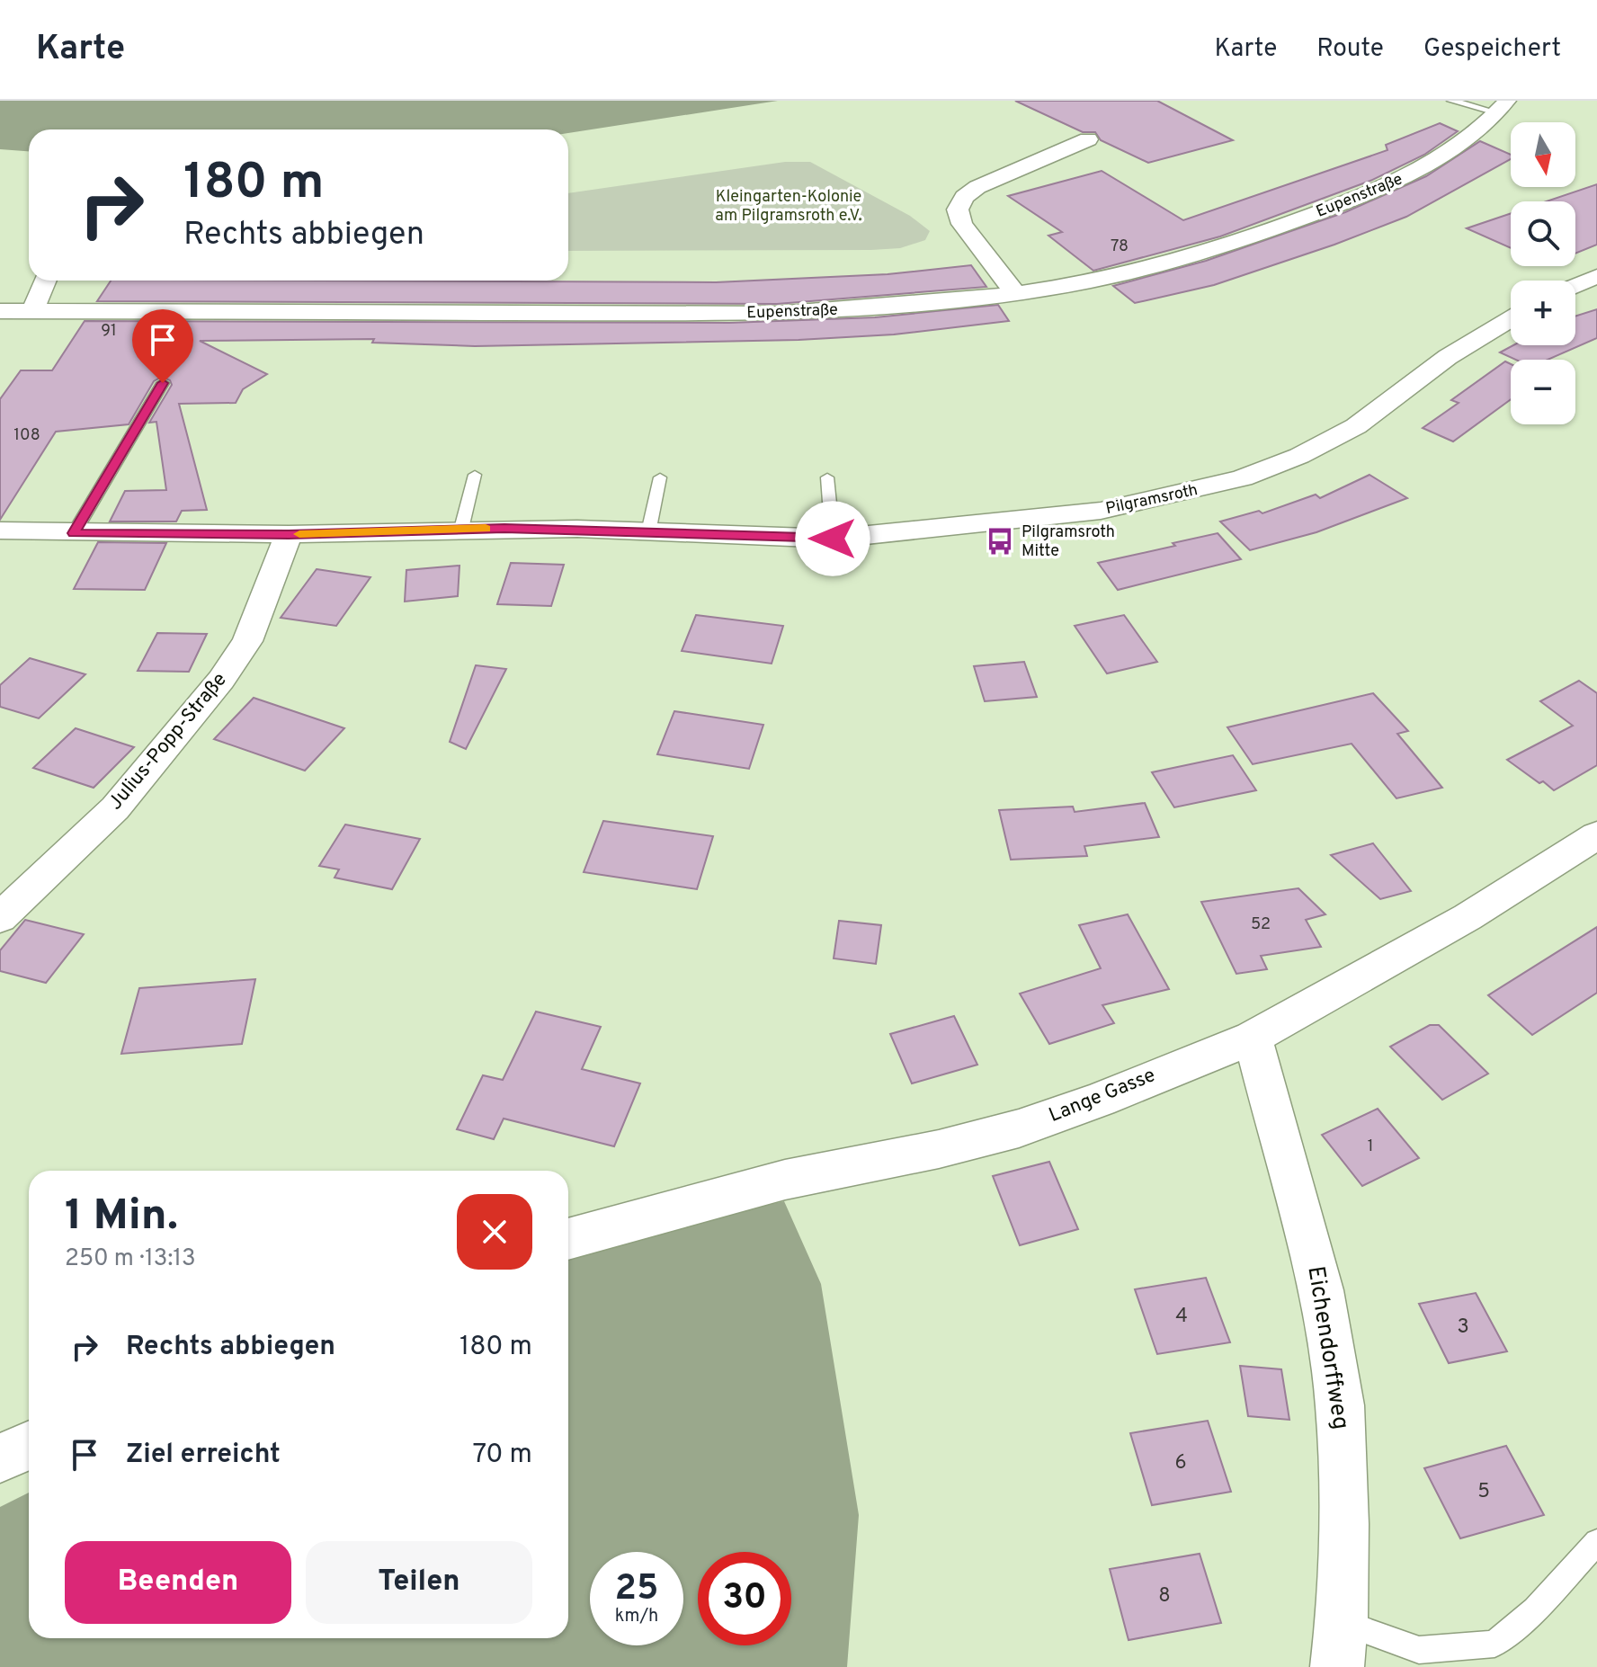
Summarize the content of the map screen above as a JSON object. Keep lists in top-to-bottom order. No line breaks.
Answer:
{"streets":{"street":["Eupenstraße","Pilgramsroth","Julius-Popp-Straße","Lange Gasse","Eichendorffweg"]},"crossings":[["Pilgramsroth","Julius-Popp-Straße"],["Lange Gasse","Eichendorffweg"]],"parks":["Kleingarten-Kolonie am Pilgramsroth e.V."],"places":{"bus stop":["Pilgramsroth Mitte"]},"house_numbers":["78","91","108","52","1","4","3","6","5","8"],"north":"bottom","page":{"header":"Karte","nav":["Karte","Route","Gespeichert"],"map_buttons":["+","−"],"turn":["180 m","Rechts abbiegen"],"heading":["1 Min.","250 m · 13:13"],"list":[{"name":"Rechts abbiegen","value":"180 m"},{"name":"Ziel erreicht","value":"70 m"}],"buttons":["Beenden","Teilen"],"speed":"25 km/h","limit":"30"}}
